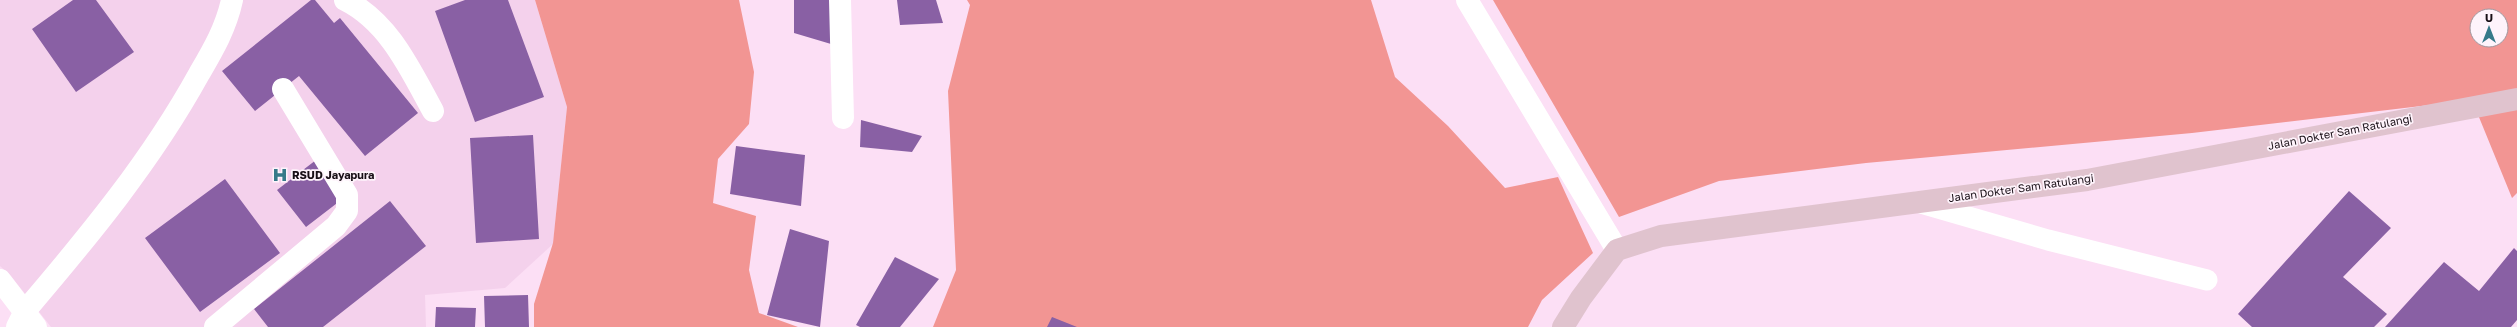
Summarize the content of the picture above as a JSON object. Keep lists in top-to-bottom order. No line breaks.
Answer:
{"streets":{"main road":["Jalan Dokter Sam Ratulangi"]},"places":{"hospital":["RSUD Jayapura"]},"north":"top"}
